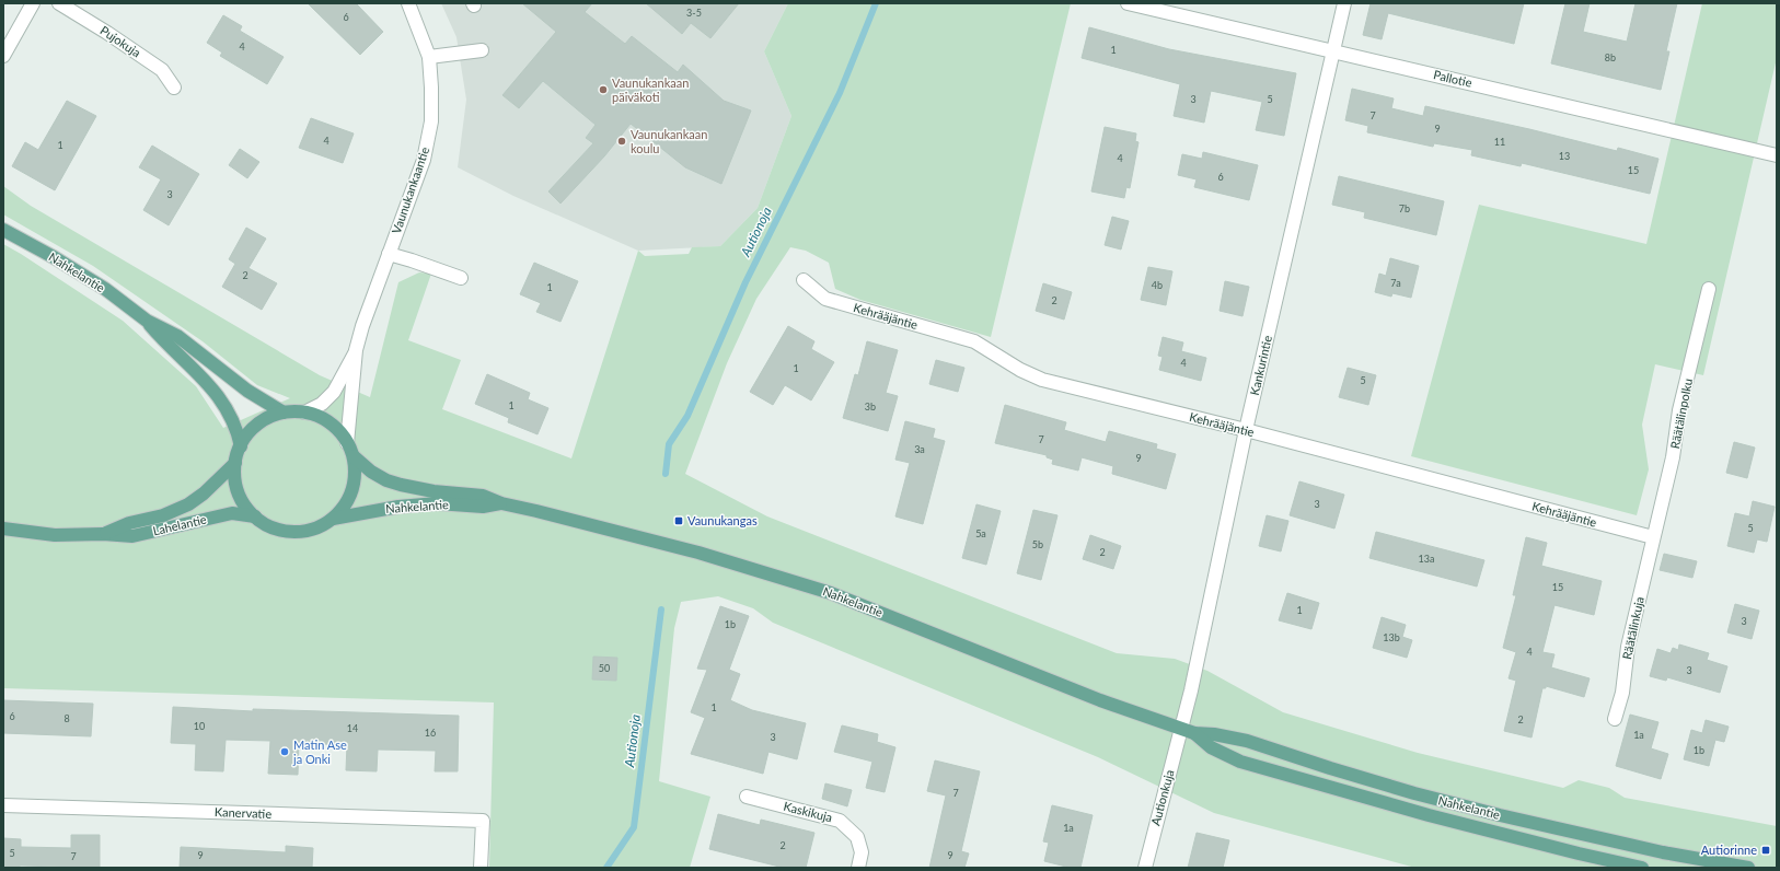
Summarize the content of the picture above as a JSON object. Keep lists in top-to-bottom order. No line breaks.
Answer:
{"streets":{"main road":["Nahkelantie","Lahelantie"],"street":["Pujokuja","Pallotie","Vaunukankaantie","Kehrääjäntie","Kankurintie","Räätälinpolku","Räätälinkuja","Autionkuja","Kaskikuja","Kanervatie"]},"crossings":[["Pallotie","Kankurintie"],["Vaunukankaantie","Nahkelantie"],["Vaunukankaantie","Lahelantie"],["Nahkelantie","Kankurintie"],["Nahkelantie","Lahelantie"],["Nahkelantie","Autionkuja"],["Kehrääjäntie","Kankurintie"],["Kehrääjäntie","Räätälinpolku"],["Kehrääjäntie","Räätälinkuja"],["Kankurintie","Autionkuja"],["Räätälinpolku","Räätälinkuja"]],"water":["Autionoja"],"places":{"other":["Vaunukankaan päiväkoti","Vaunukankaan koulu","Matin Ase ja Onki"],"transit":["Vaunukangas","Autiorinne"]},"house_numbers":["3-5","6","4","1","8b","3","5","7","9","4","11","1","13","4","15","6","3","7b","2","7a","4b","1","2","4","1","5","1","3b","7","3a","9","3","5","5a","5b","2","13a","15","1","3","1b","13b","4","50","3","1","6","8","2","10","14","16","1a","3","1b","7","1a","2","5","9","9","7"]}
